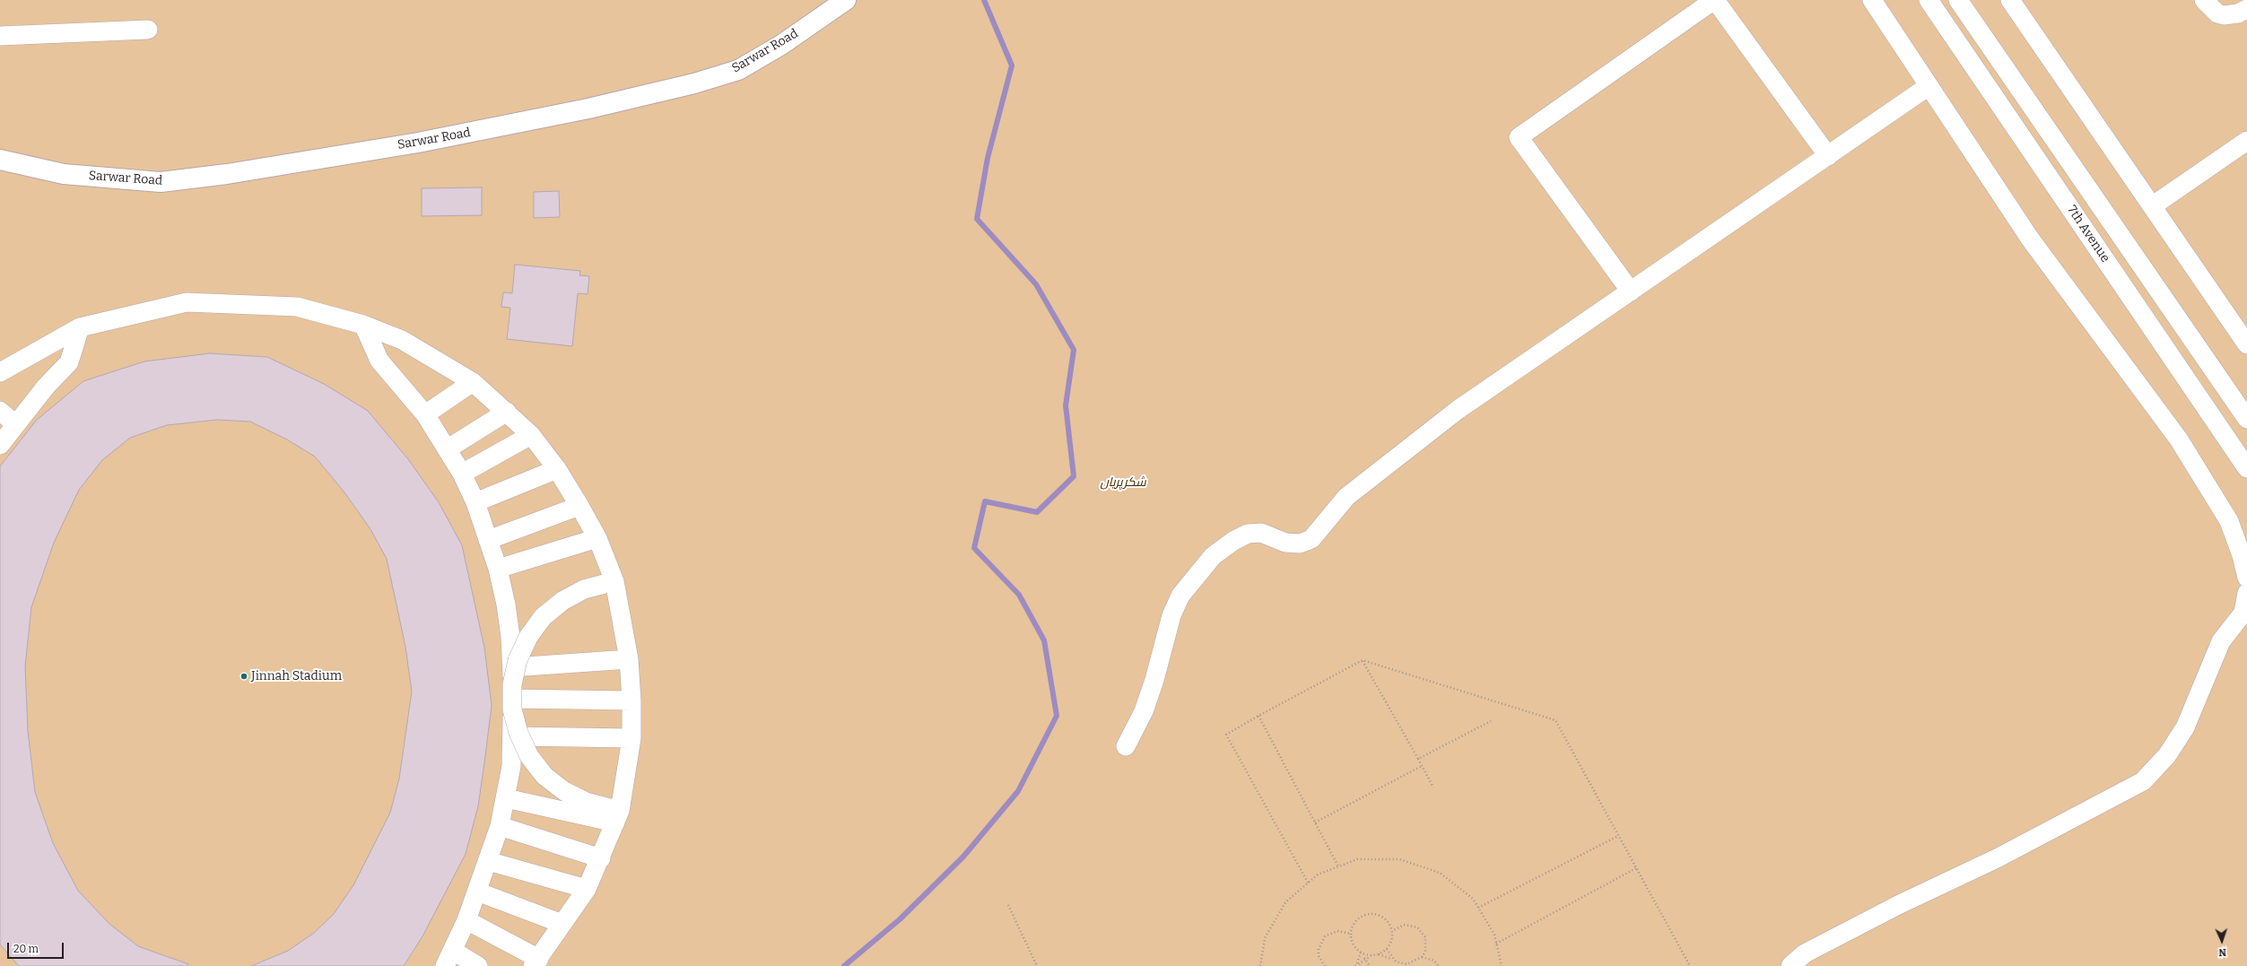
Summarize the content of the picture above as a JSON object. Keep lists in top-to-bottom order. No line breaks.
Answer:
{"streets":{"main road":["Sarwar Road"],"street":["7th Avenue"]},"parks":["شکرپریاں"],"places":["Jinnah Stadium"],"scale_bar":"20 m","north":"bottom"}
